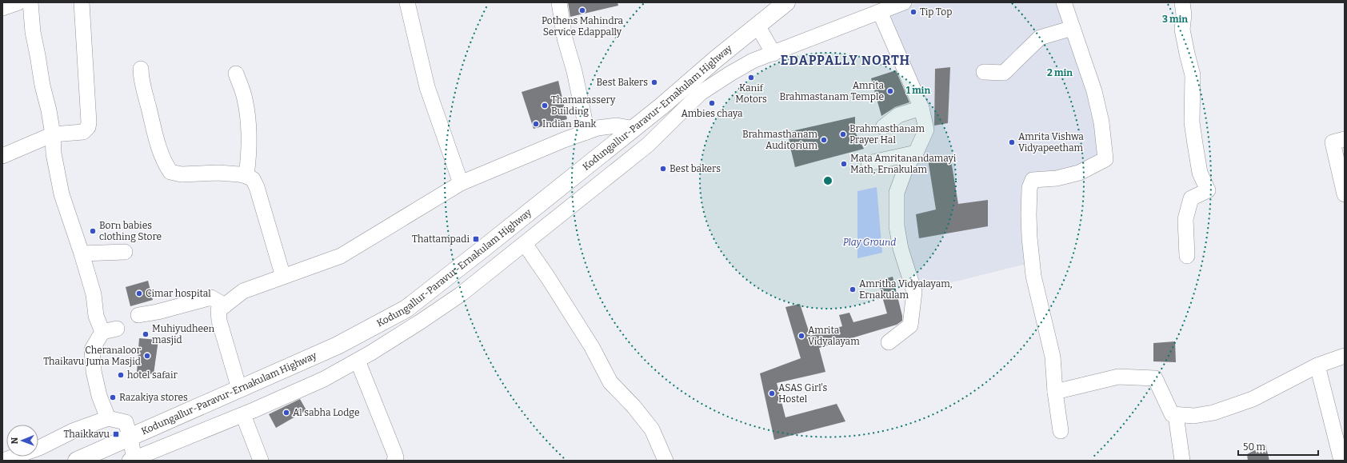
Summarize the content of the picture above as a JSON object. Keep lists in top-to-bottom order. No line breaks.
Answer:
{"streets":{"highway":["Kodungallur-Paravur-Ernakulam Highway"]},"districts":["EDAPPALLY NORTH"],"parks":["Play Ground"],"places":{"other":["Pothens Mahindra Service Edappally","Tip Top","Kanif Motors","Best Bakers","Amrita Brahmastanam Temple","Ambies chaya","Thamarassery Building","Indian Bank","Brahmasthanam Prayer Hal","Brahmasthanam Auditorium","Amrita Vishwa Vidyapeetham","Mata Amritanandamayi Math, Ernakulam","Best bakers","Born babies clothing Store","Amritha Vidyalayam, Ernakulam","Cimar hospital","Muhiyudheen masjid","Amrita Vidyalayam","Cheranaloor Thaikavu Juma Masjid","hotel safair","ASAS Girl's Hostel","Razakiya stores","Al sabha Lodge"],"transit":["Thattampadi","Thaikkavu"]},"scale_bar":"50 m","north":"left","rings":["3 min","2 min","1 min"]}
